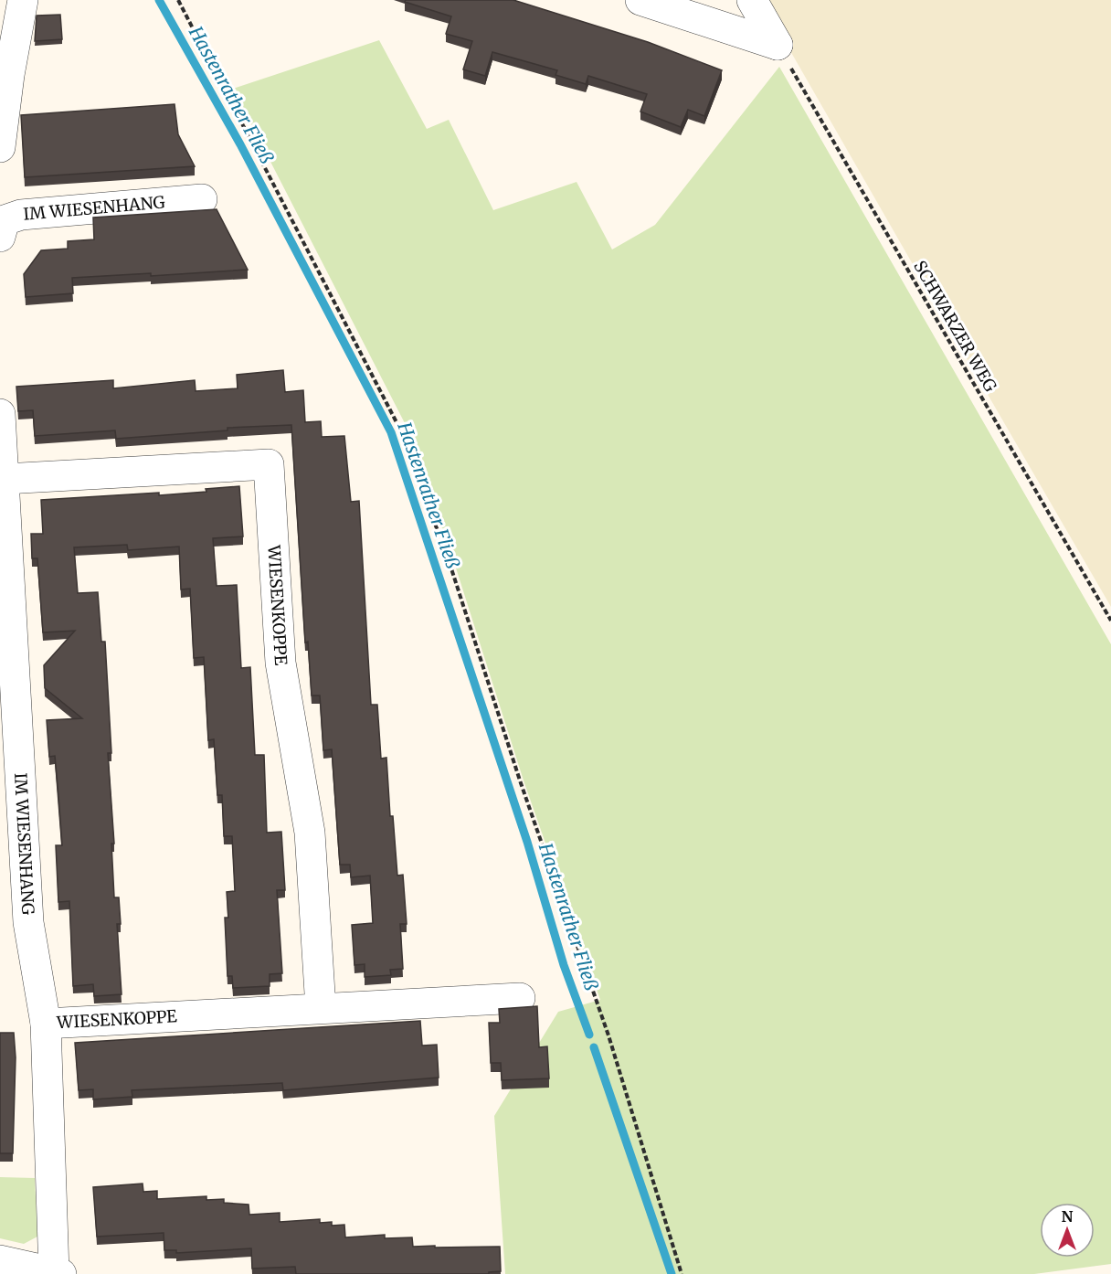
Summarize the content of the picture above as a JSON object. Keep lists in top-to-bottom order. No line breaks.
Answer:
{"streets":{"street":["IM WIESENHANG","WIESENKOPPE"],"path":["SCHWARZER WEG"]},"crossings":[["IM WIESENHANG","WIESENKOPPE"]],"water":["Hastenrather Fließ"],"north":"top"}
